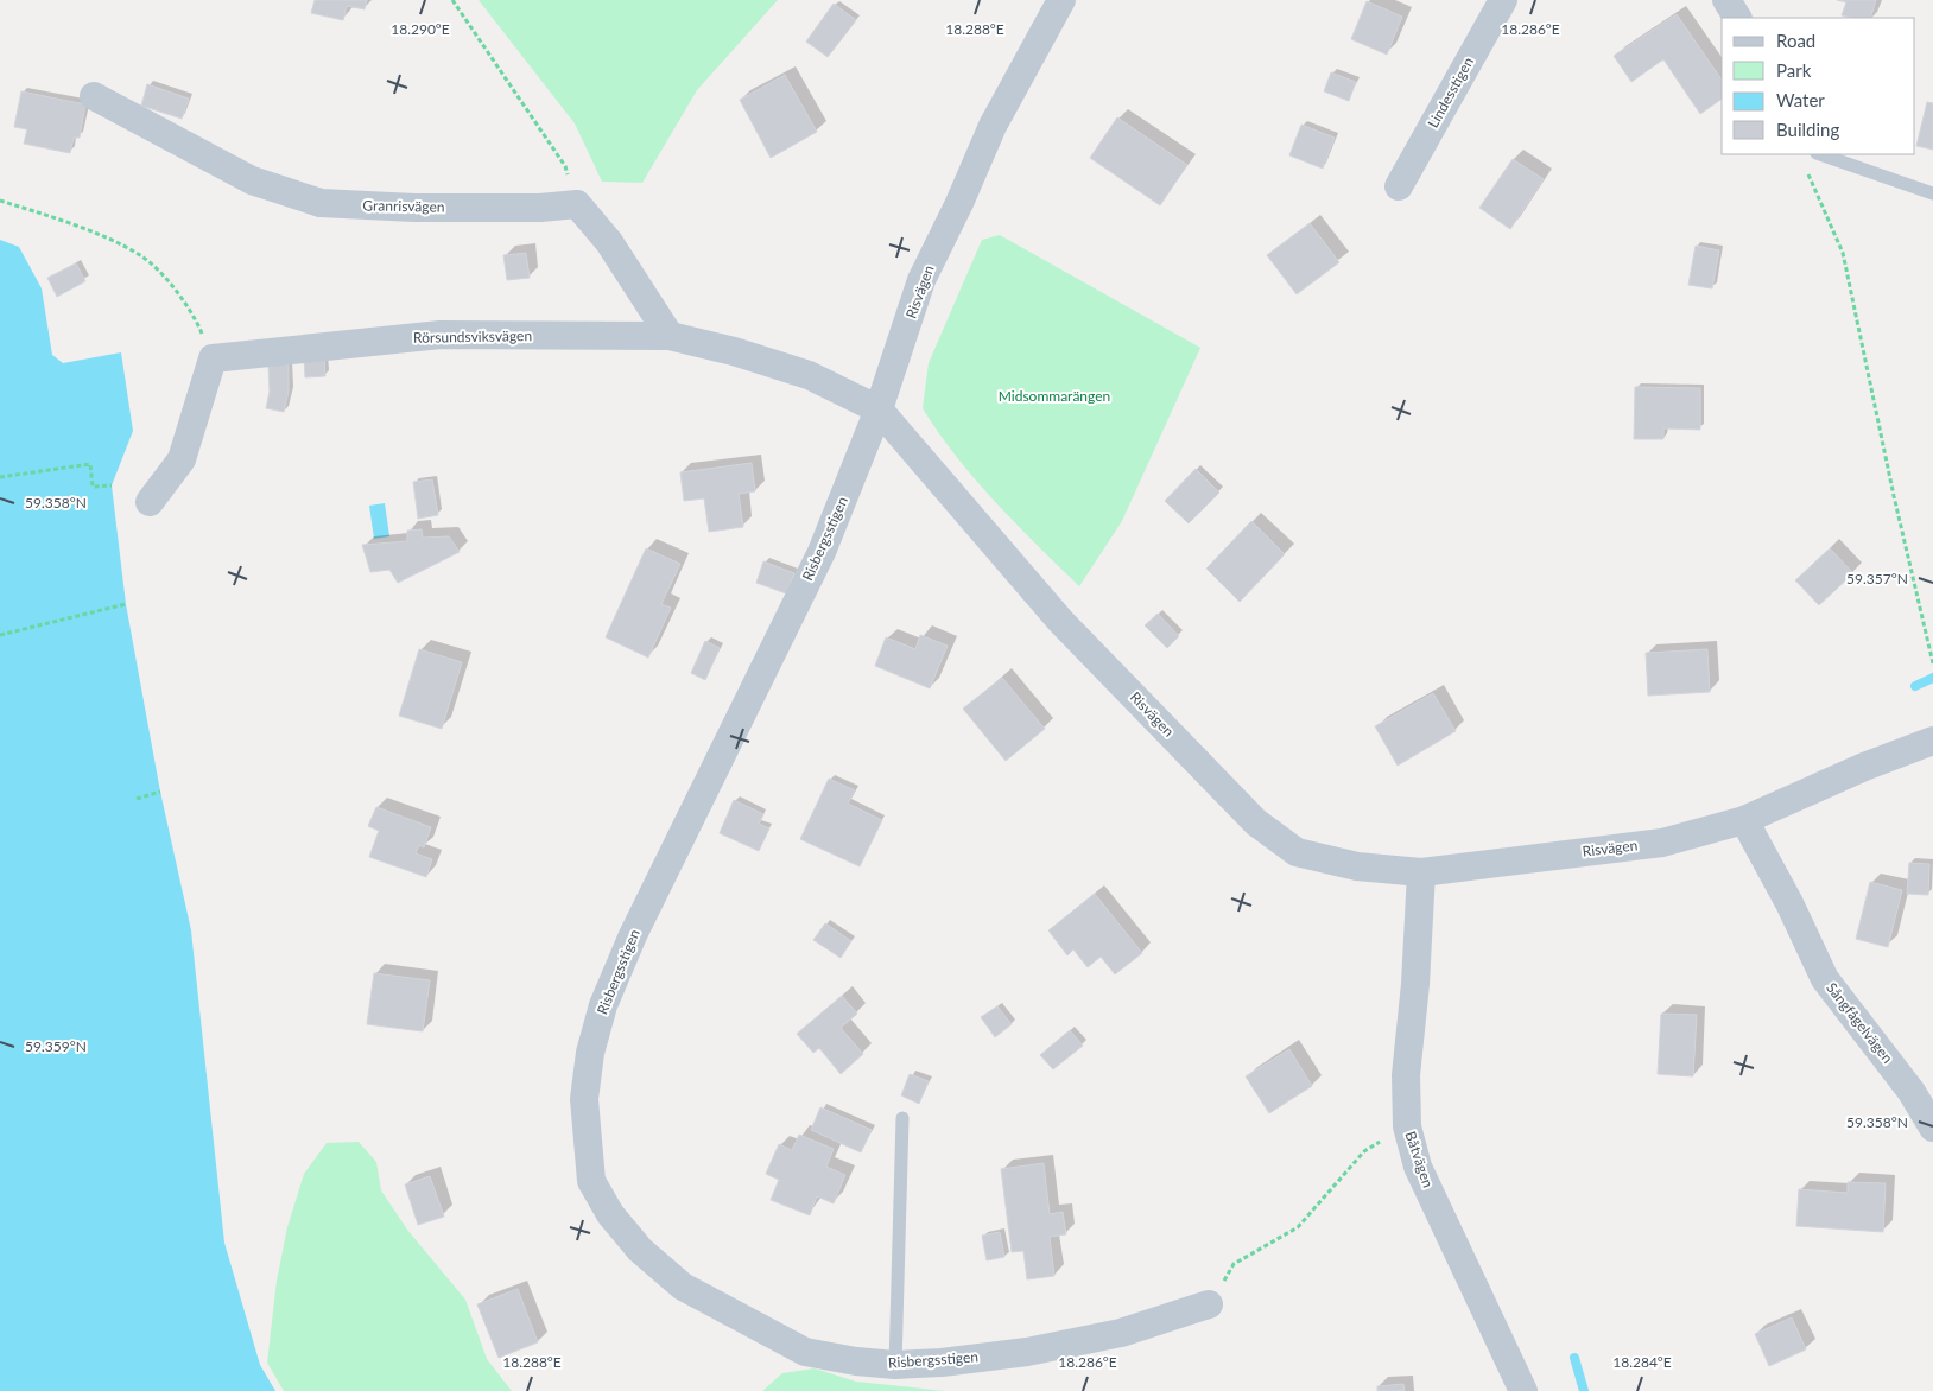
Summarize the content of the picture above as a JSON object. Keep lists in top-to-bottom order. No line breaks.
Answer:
{"streets":{"street":["Lindesstigen","Granrisvägen","Risvägen","Rörsundsviksvägen","Risbergsstigen","Sångfågelvägen","Båtvägen"]},"crossings":[["Risvägen","Rörsundsviksvägen"],["Risvägen","Risbergsstigen"],["Risvägen","Sångfågelvägen"],["Risvägen","Båtvägen"],["Rörsundsviksvägen","Risbergsstigen"]],"parks":["Midsommarängen"],"legend":["Road","Park","Water","Building"],"coordinates":["18.290°E","18.288°E","18.286°E","59.358°N","59.357°N","59.359°N","18.284°E"]}
